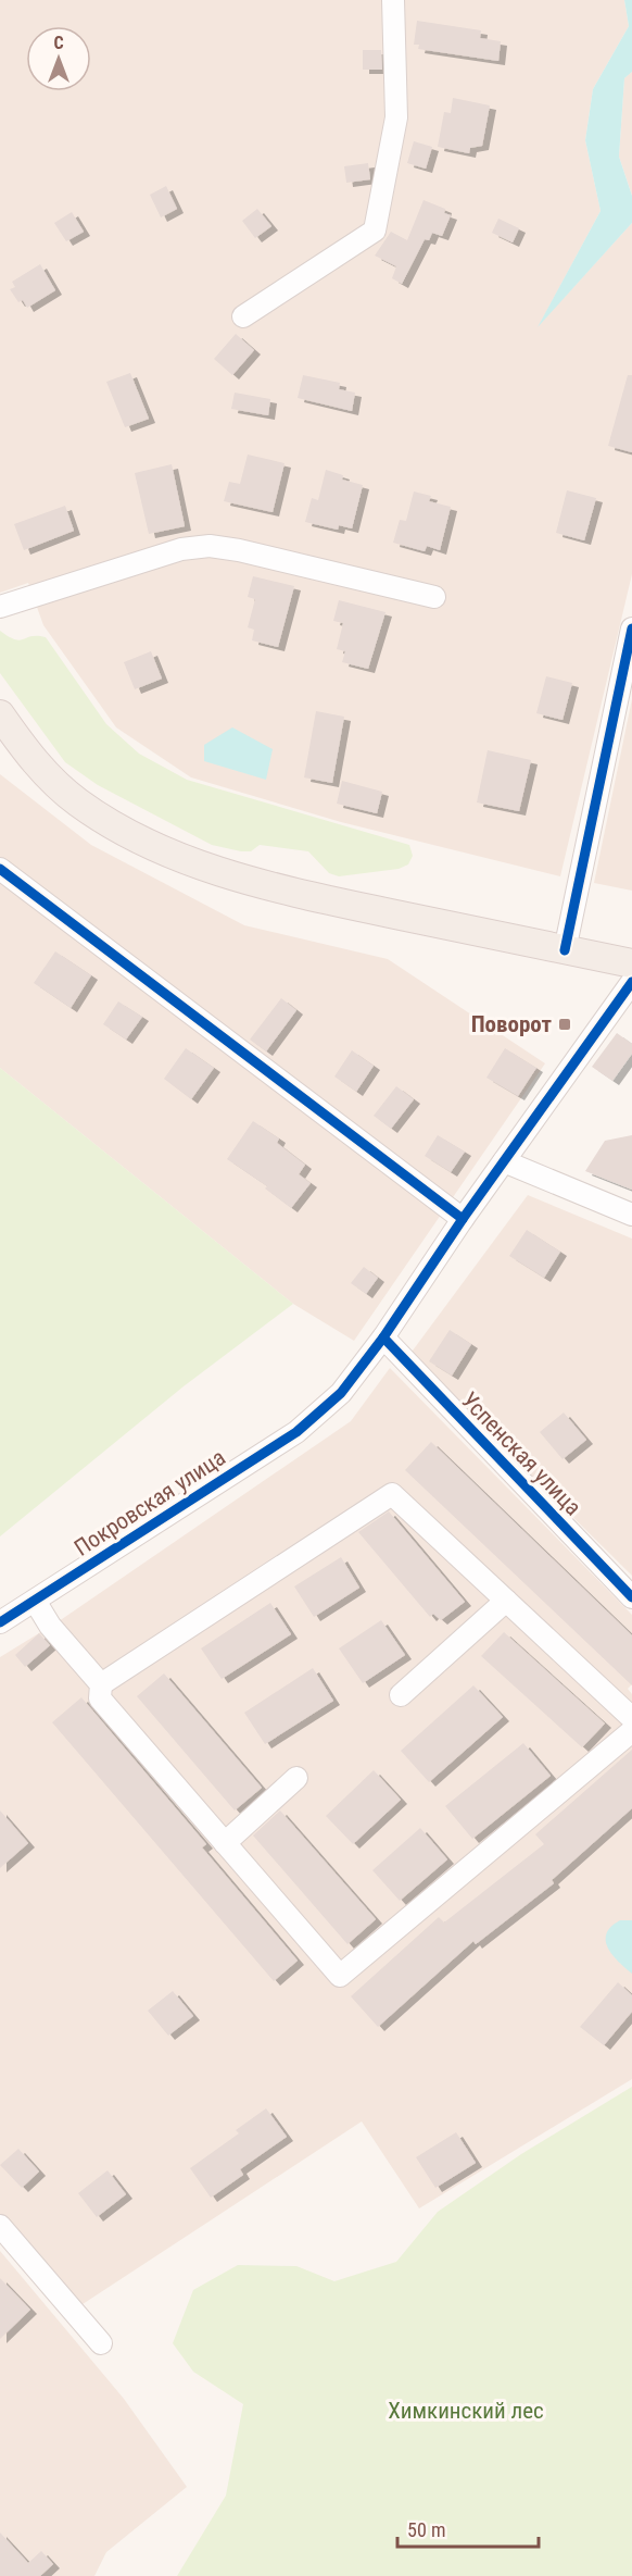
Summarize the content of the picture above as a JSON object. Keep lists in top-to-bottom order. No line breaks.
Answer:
{"streets":{"street":["Успенская улица","Покровская улица"]},"crossings":[["Успенская улица","Покровская улица"]],"parks":["Химкинский лес"],"places":{"transit":["Поворот"]},"scale_bar":"50 m","north":"top"}
